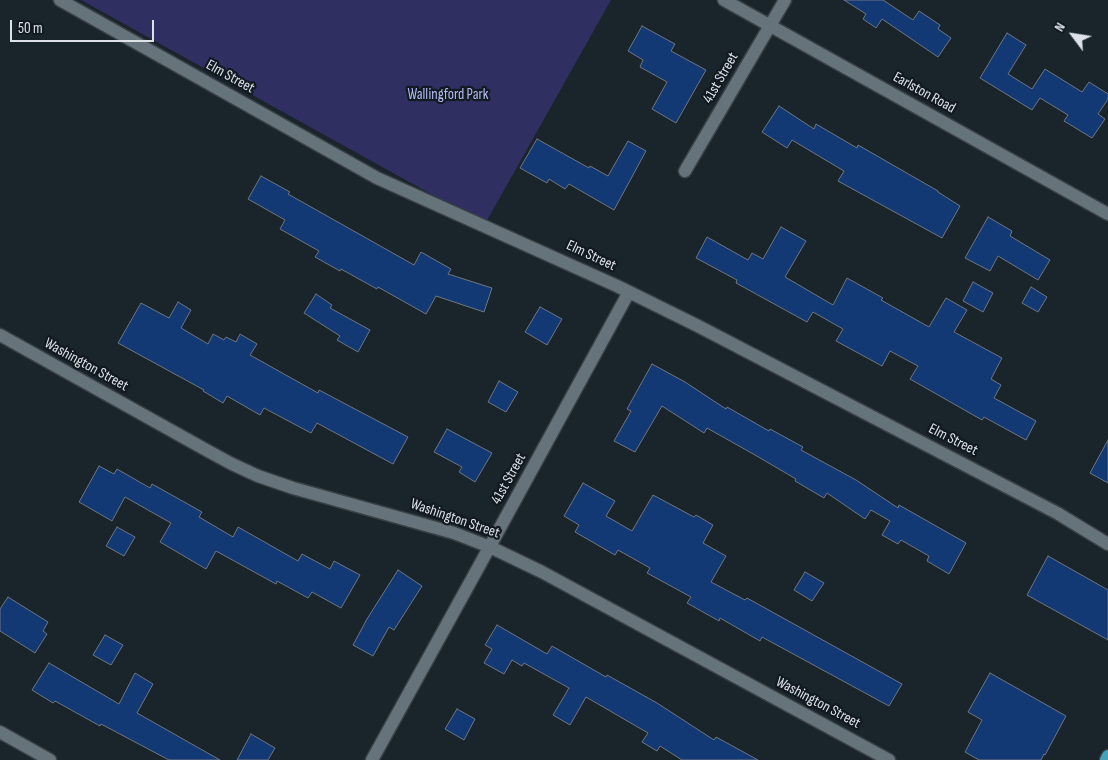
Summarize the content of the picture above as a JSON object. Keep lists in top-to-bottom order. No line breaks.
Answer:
{"streets":{"street":["Elm Street","41st Street","Earlston Road","Washington Street"]},"crossings":[["Elm Street","41st Street"],["41st Street","Earlston Road"],["41st Street","Washington Street"]],"parks":["Wallingford Park"],"scale_bar":"50 m","north":"top left"}
